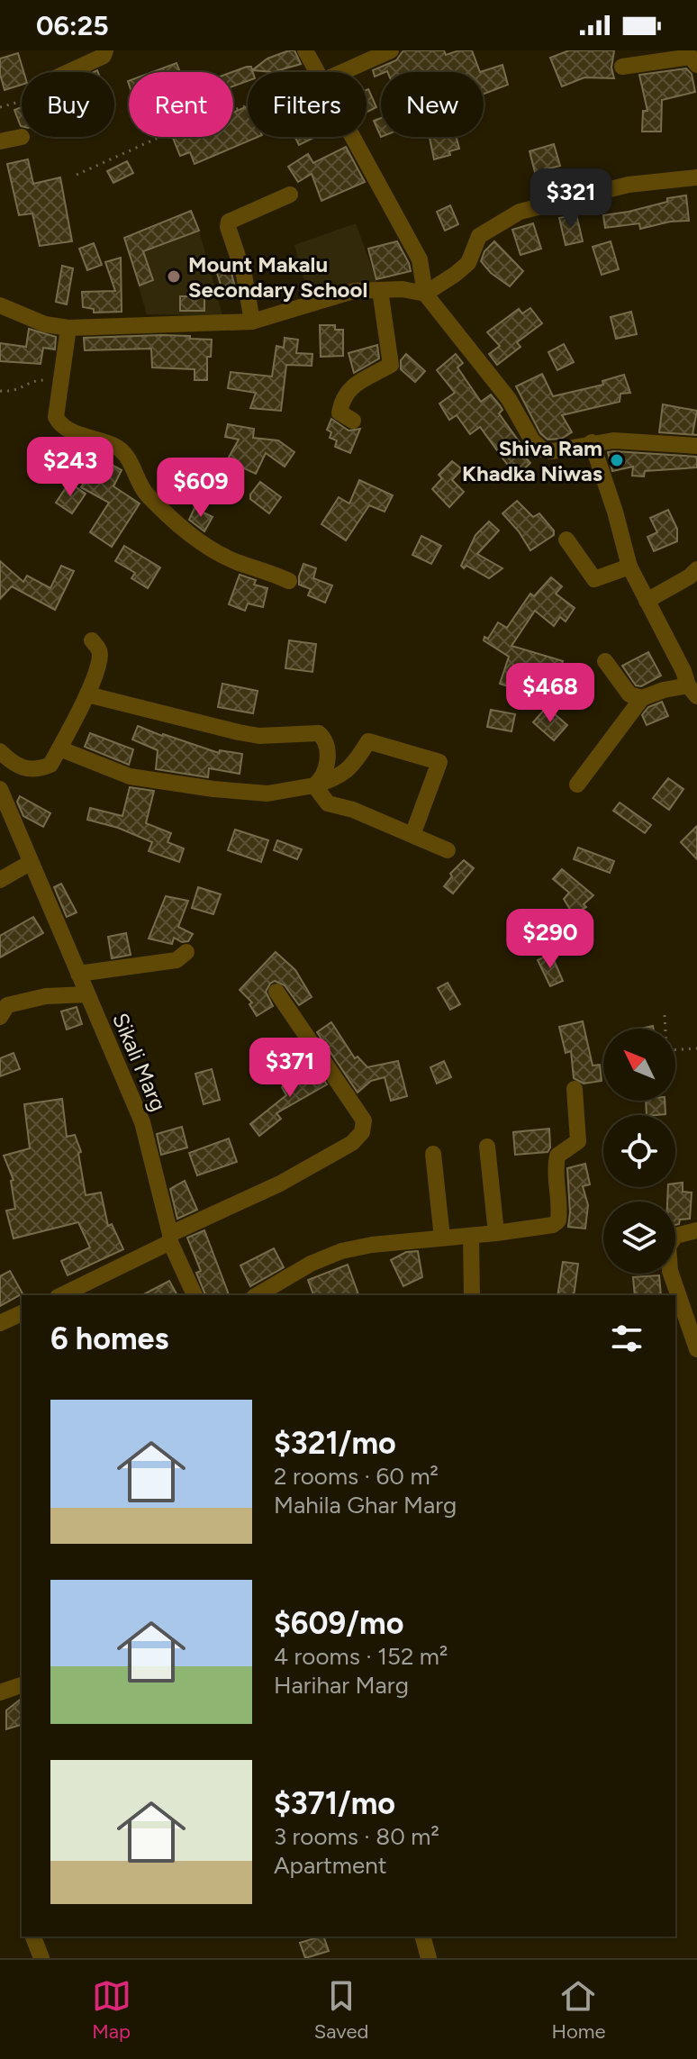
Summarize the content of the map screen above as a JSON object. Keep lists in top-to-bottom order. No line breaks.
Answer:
{"streets":{"street":["Sikali Marg"]},"places":["Mount Makalu Secondary School","Shiva Ram Khadka Niwas"],"north":"top left","page":{"status":"06:25","chip":["Buy","Rent","Filters","New"],"price":["$321","$243","$609","$468","$290","$371"],"heading":"6 homes","list":[{"name":"$321/mo","note":"2 rooms · 60 m² · Mahila Ghar Marg"},{"name":"$609/mo","note":"4 rooms · 152 m² · Harihar Marg"},{"name":"$371/mo","note":"3 rooms · 80 m² · Apartment"}],"tabs":["Map","Saved","Home"]}}
